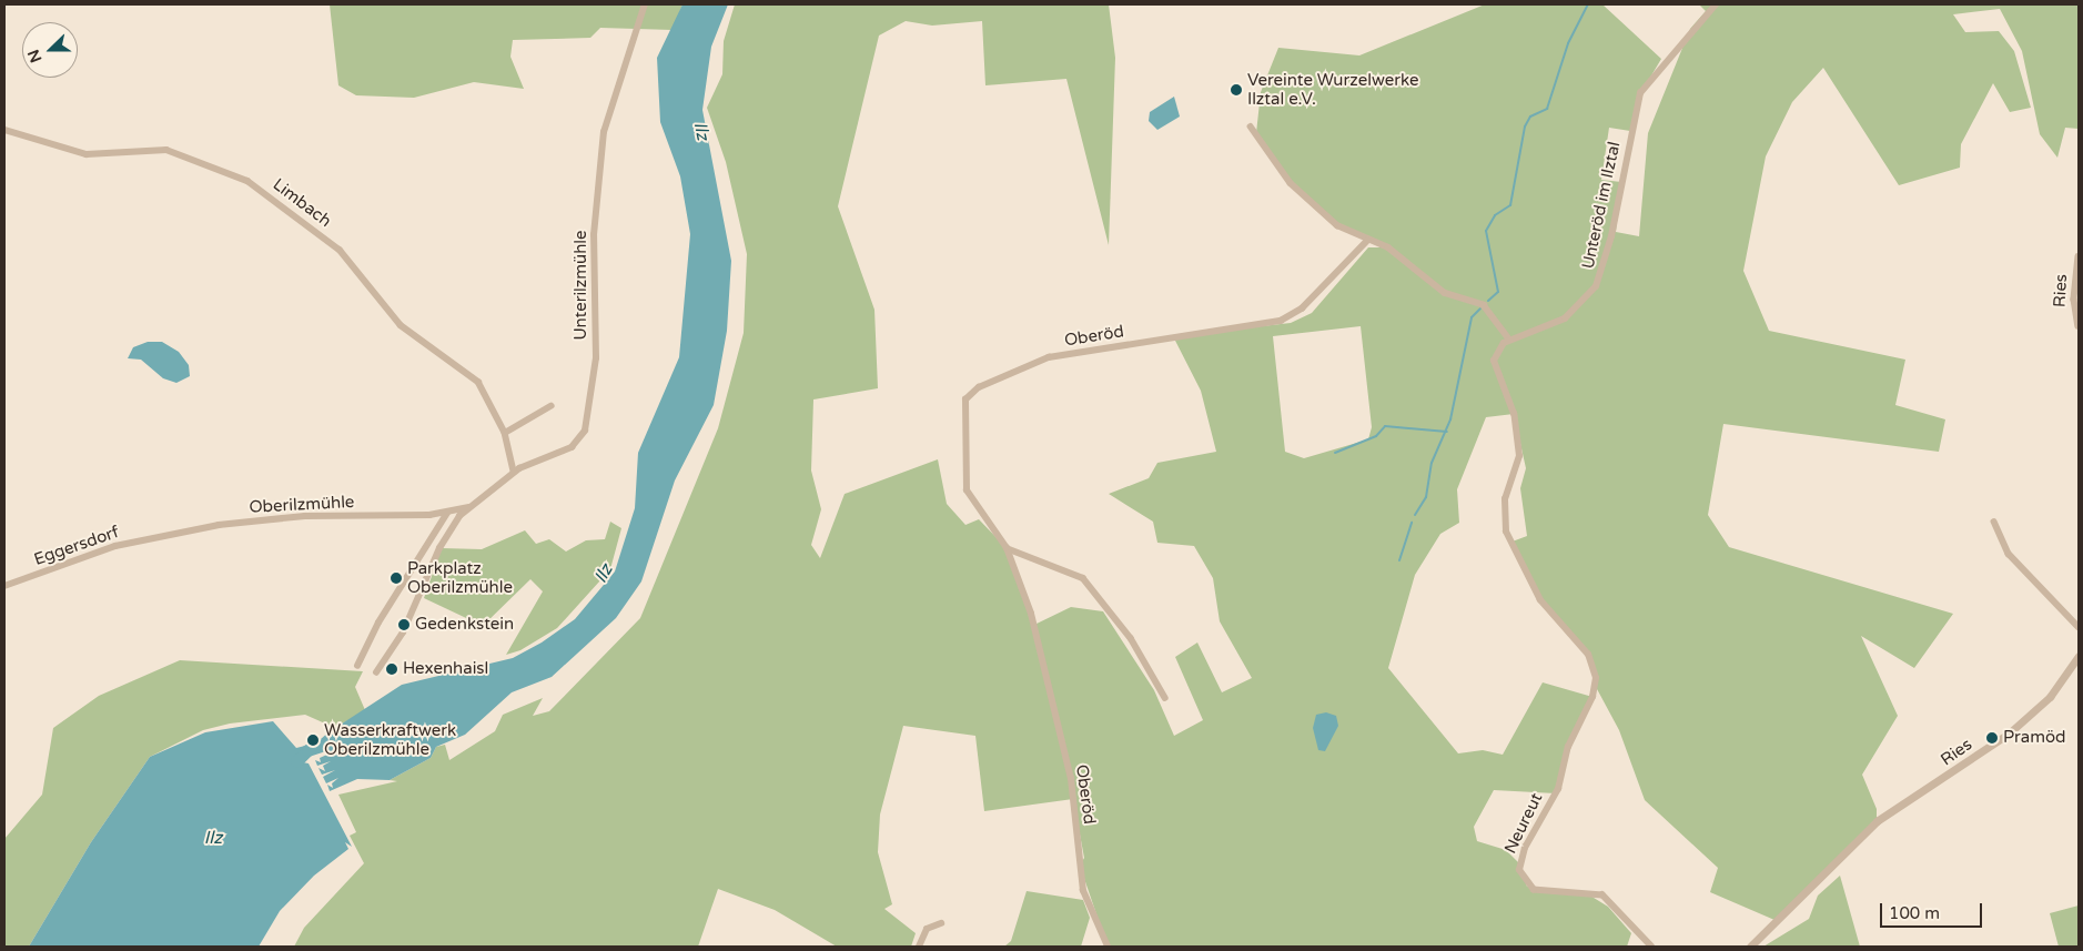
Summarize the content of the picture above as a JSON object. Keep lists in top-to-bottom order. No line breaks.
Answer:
{"streets":{"street":["Limbach","Unteröd im Ilztal","Unterilzmühle","Ries","Oberöd","Oberilzmühle","Eggersdorf","Neureut"]},"crossings":[["Unteröd im Ilztal","Neureut"],["Unterilzmühle","Oberilzmühle"],["Oberilzmühle","Eggersdorf"]],"water":["Ilz"],"places":["Vereinte Wurzelwerke Ilztal e.V.","Parkplatz Oberilzmühle","Gedenkstein","Hexenhaisl","Pramöd","Wasserkraftwerk Oberilzmühle"],"scale_bar":"100 m","north":"left"}
